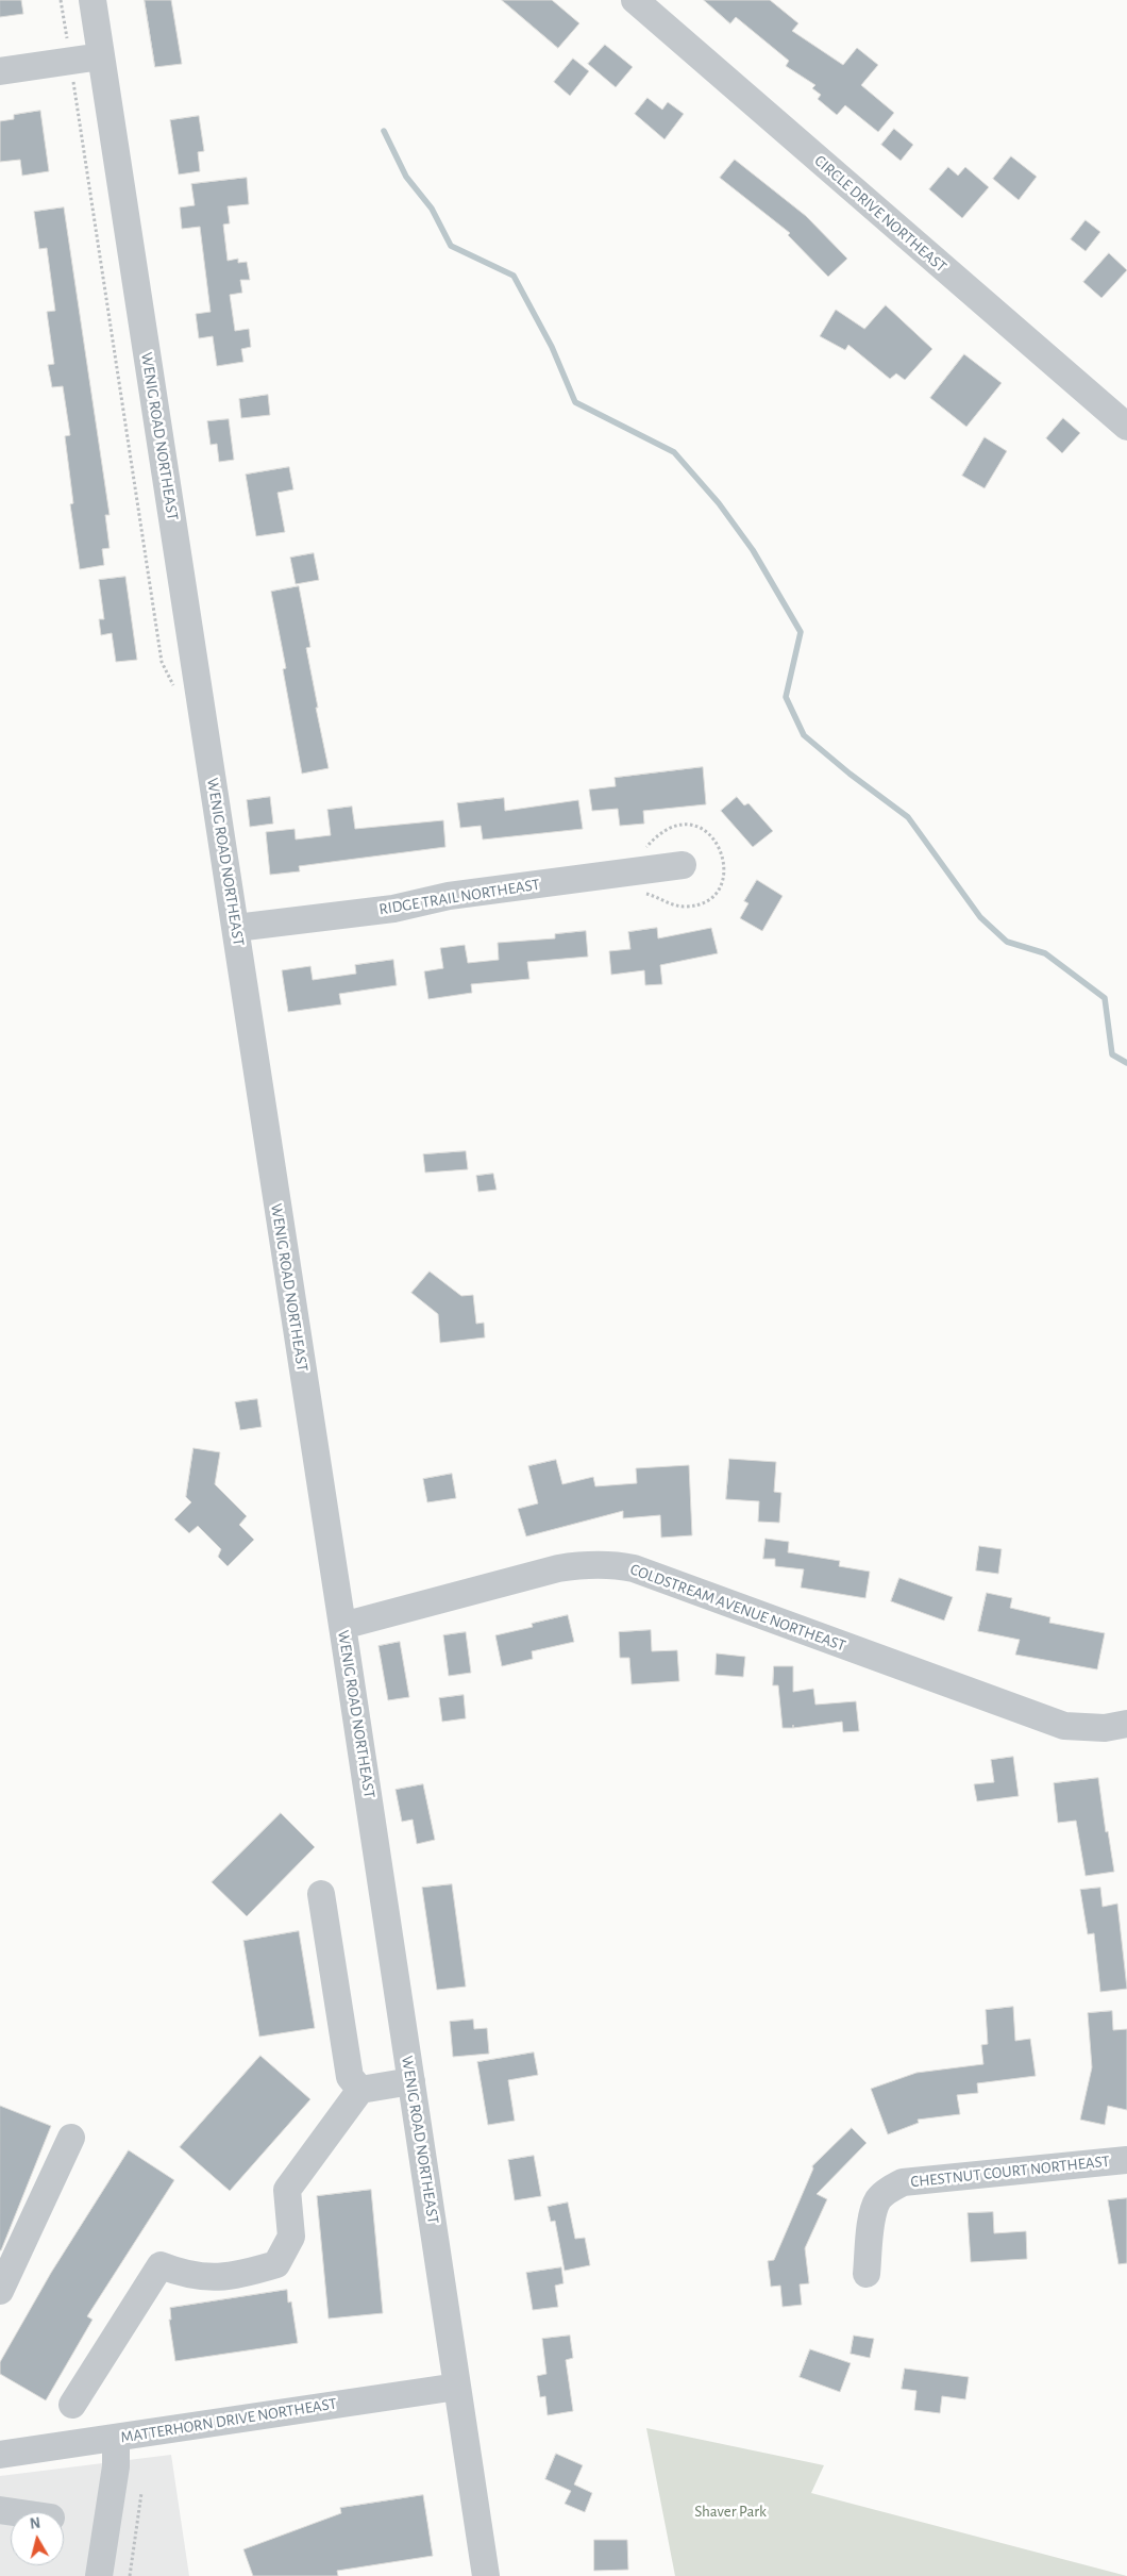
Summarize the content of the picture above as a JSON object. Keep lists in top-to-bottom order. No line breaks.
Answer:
{"streets":{"street":["CIRCLE DRIVE NORTHEAST","WENIG ROAD NORTHEAST","RIDGE TRAIL NORTHEAST","COLDSTREAM AVENUE NORTHEAST","CHESTNUT COURT NORTHEAST","MATTERHORN DRIVE NORTHEAST"]},"crossings":[["WENIG ROAD NORTHEAST","RIDGE TRAIL NORTHEAST"],["WENIG ROAD NORTHEAST","COLDSTREAM AVENUE NORTHEAST"],["WENIG ROAD NORTHEAST","MATTERHORN DRIVE NORTHEAST"]],"parks":["Shaver Park"],"north":"top"}
